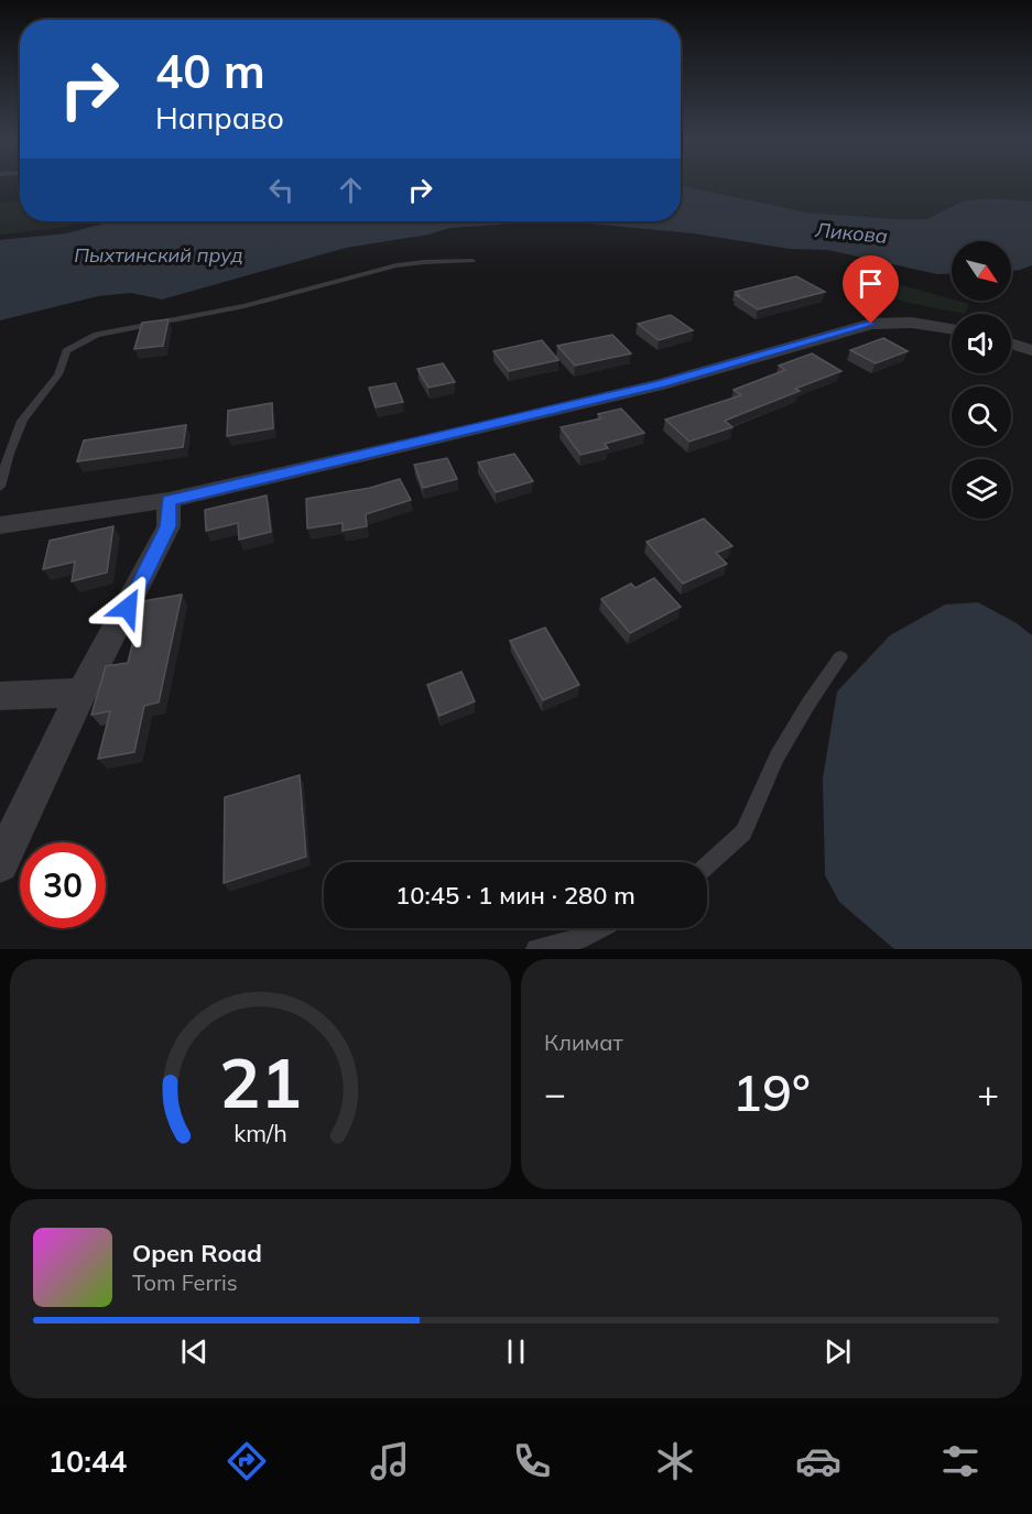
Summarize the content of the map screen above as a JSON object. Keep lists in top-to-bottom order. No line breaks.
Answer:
{"water":["Ликова","Пыхтинский пруд"],"north":"bottom right","page":{"turn":["40 m","Направо"],"limit":"30","trip":"10:45 · 1 мин · 280 m","tile":"Климат","heat":["−","19°","+"],"song":["Open Road","Tom Ferris"],"tabs":"10:44","gauge":["21","km/h"]}}
